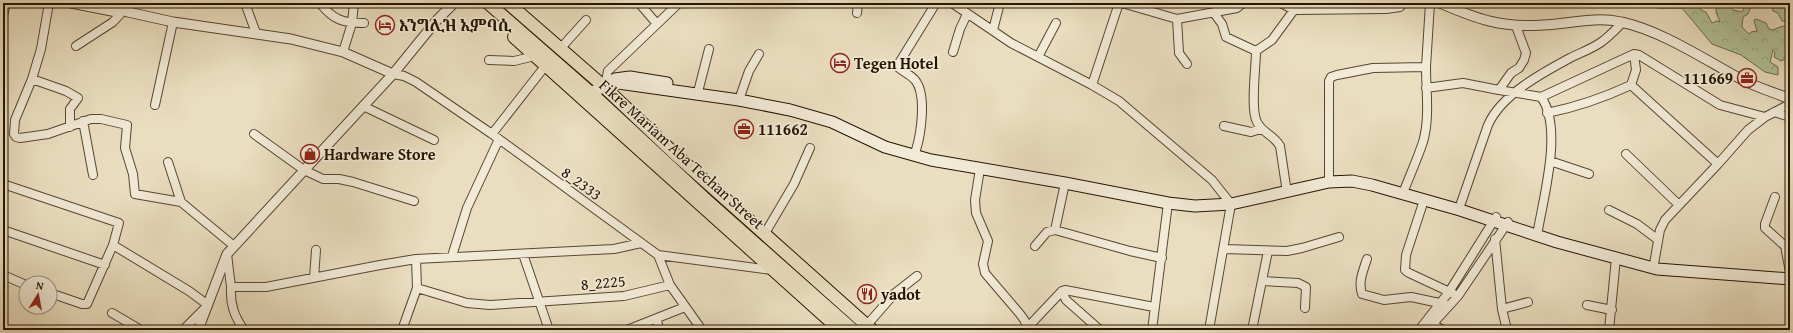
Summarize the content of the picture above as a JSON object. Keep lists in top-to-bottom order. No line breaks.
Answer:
{"streets":{"main road":["Fikre Mariam Aba Techan Street"],"street":["8_2333","8_2225"]},"places":{"hotel":["እንግሊዝ ኢምባሲ","Tegen Hotel"],"office":["111669","111662"],"shop":["Hardware Store"],"restaurant":["yadot"]},"north":"top"}
